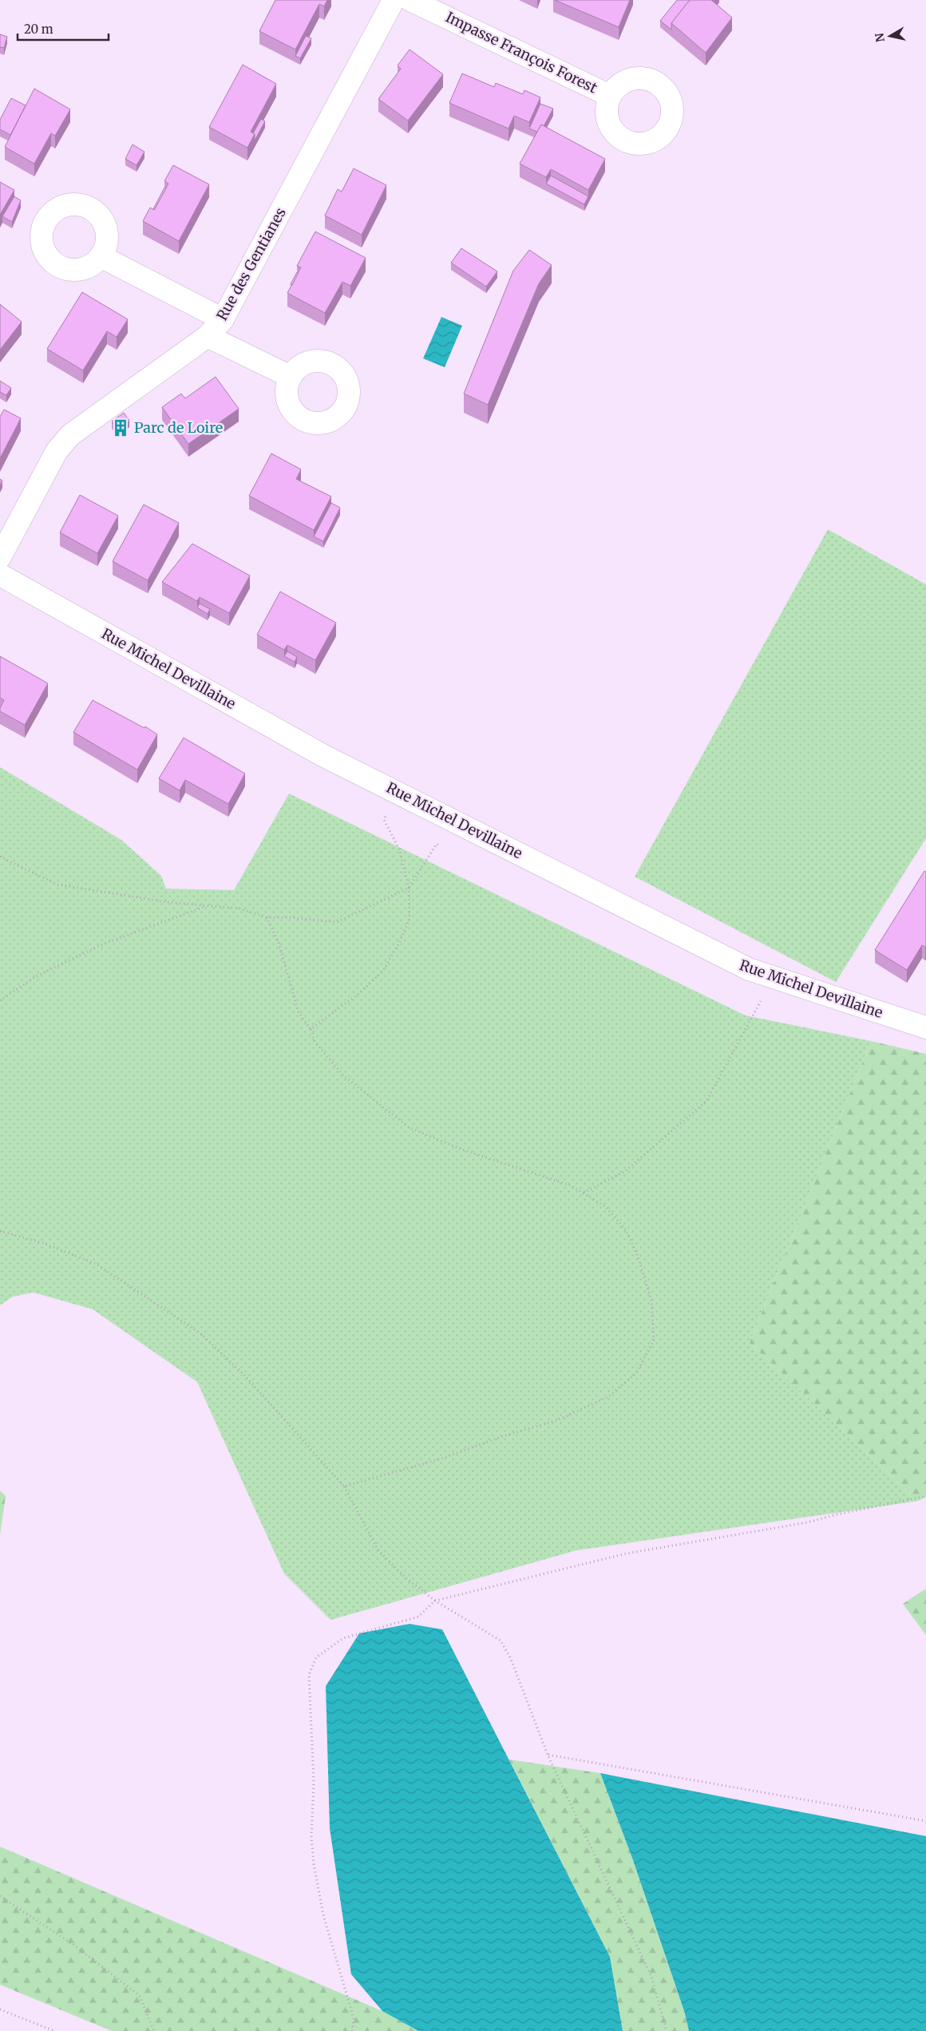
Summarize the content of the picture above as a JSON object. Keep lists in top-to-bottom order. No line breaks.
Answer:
{"streets":{"street":["Impasse François Forest","Rue des Gentianes","Rue Michel Devillaine"]},"places":{"building":["Parc de Loire"]},"scale_bar":"20 m","north":"left"}
